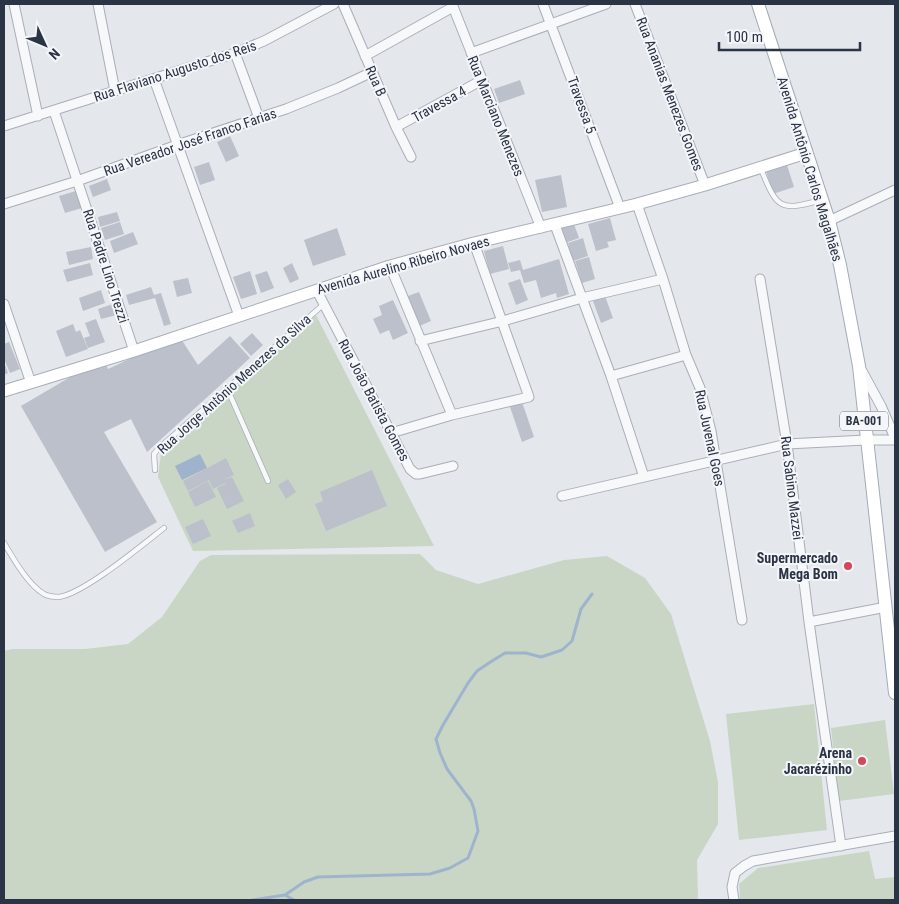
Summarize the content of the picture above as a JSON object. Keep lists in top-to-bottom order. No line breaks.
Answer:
{"streets":{"main road":["Avenida Antônio Carlos Magalhães","BA-001"],"street":["Rua Flaviano Augusto dos Reis","Rua B","Rua Ananias Menezes Gomes","Travessa 4","Travessa 5","Rua Marciano Menezes","Rua Vereador José Franco Farias","Avenida Aurelino Ribeiro Novaes","Rua Padre Lino Trezzi","Rua João Batista Gomes","Rua Juvenal Goes","Rua Sabino Mazzei"],"lane":["Rua Jorge Antônio Menezes da Silva"]},"crossings":[["Rua Flaviano Augusto dos Reis","Rua Padre Lino Trezzi"],["Rua B","Travessa 4"],["Rua B","Rua Vereador José Franco Farias"],["Rua Ananias Menezes Gomes","Avenida Aurelino Ribeiro Novaes"],["Travessa 4","Rua Marciano Menezes"],["Travessa 5","Avenida Aurelino Ribeiro Novaes"],["Rua Marciano Menezes","Avenida Aurelino Ribeiro Novaes"],["Rua Vereador José Franco Farias","Rua Padre Lino Trezzi"],["Avenida Antônio Carlos Magalhães","Avenida Aurelino Ribeiro Novaes"],["Avenida Aurelino Ribeiro Novaes","Rua Padre Lino Trezzi"],["Avenida Aurelino Ribeiro Novaes","Rua João Batista Gomes"],["Avenida Aurelino Ribeiro Novaes","Rua Juvenal Goes"],["Rua Jorge Antônio Menezes da Silva","Rua João Batista Gomes"]],"places":["Supermercado Mega Bom","Arena Jacarézinho"],"scale_bar":"100 m","north":"bottom right"}
